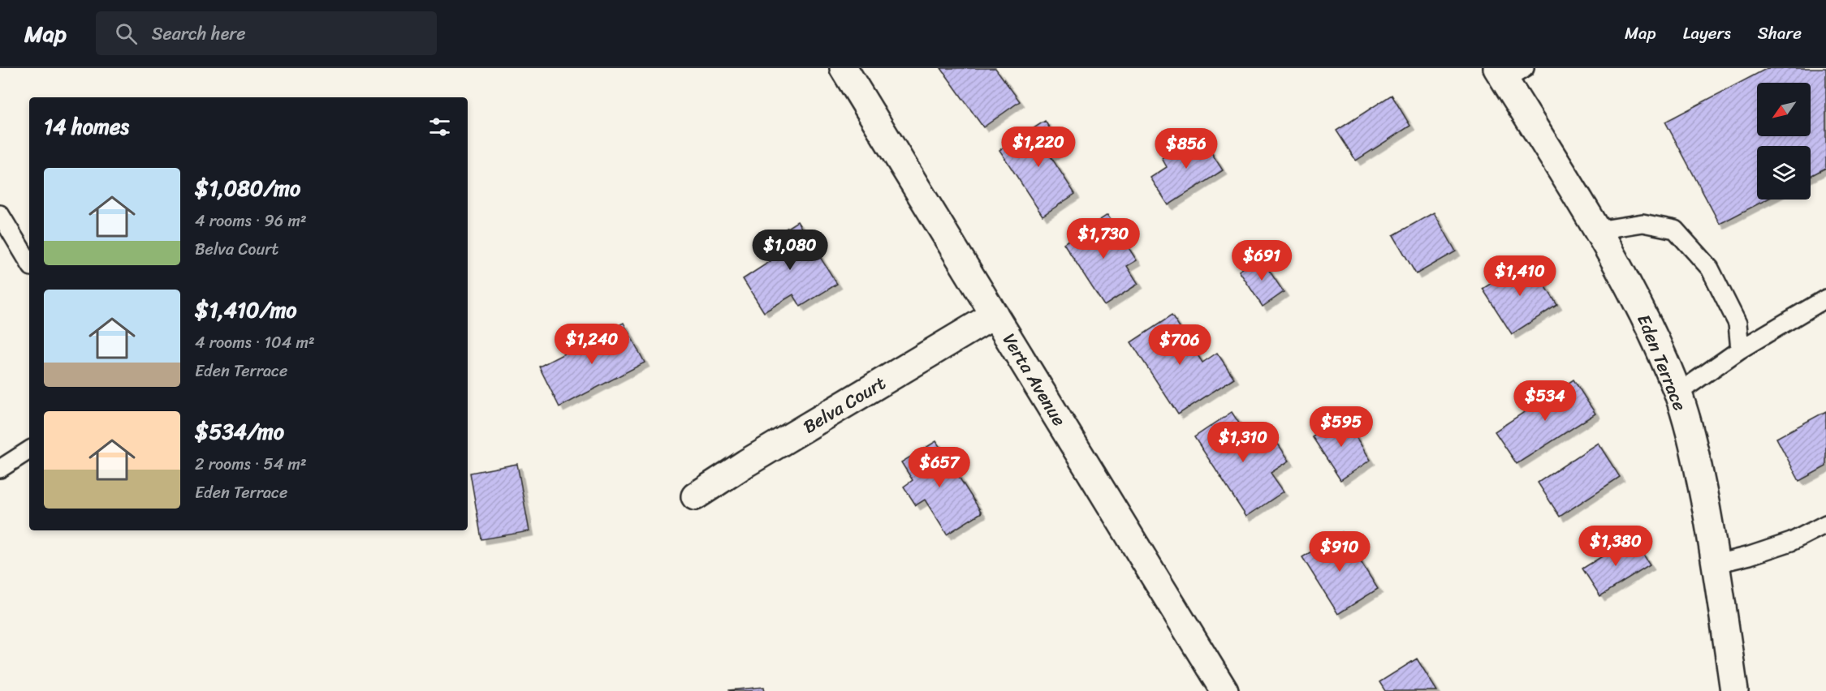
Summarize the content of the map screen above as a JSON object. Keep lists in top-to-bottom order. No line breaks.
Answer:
{"streets":{"street":["Eden Terrace","Verta Avenue","Belva Court"]},"crossings":[["Verta Avenue","Belva Court"]],"north":"bottom left","page":{"header":"Map","search":"Search here","nav":["Map","Layers","Share"],"heading":"14 homes","price":["$1,220","$856","$1,730","$1,080","$691","$1,410","$1,240","$706","$534","$595","$1,310","$657","$1,380","$910"],"list":[{"name":"$1,080/mo","note":"4 rooms · 96 m² · Belva Court"},{"name":"$1,410/mo","note":"4 rooms · 104 m² · Eden Terrace"},{"name":"$534/mo","note":"2 rooms · 54 m² · Eden Terrace"}]}}
